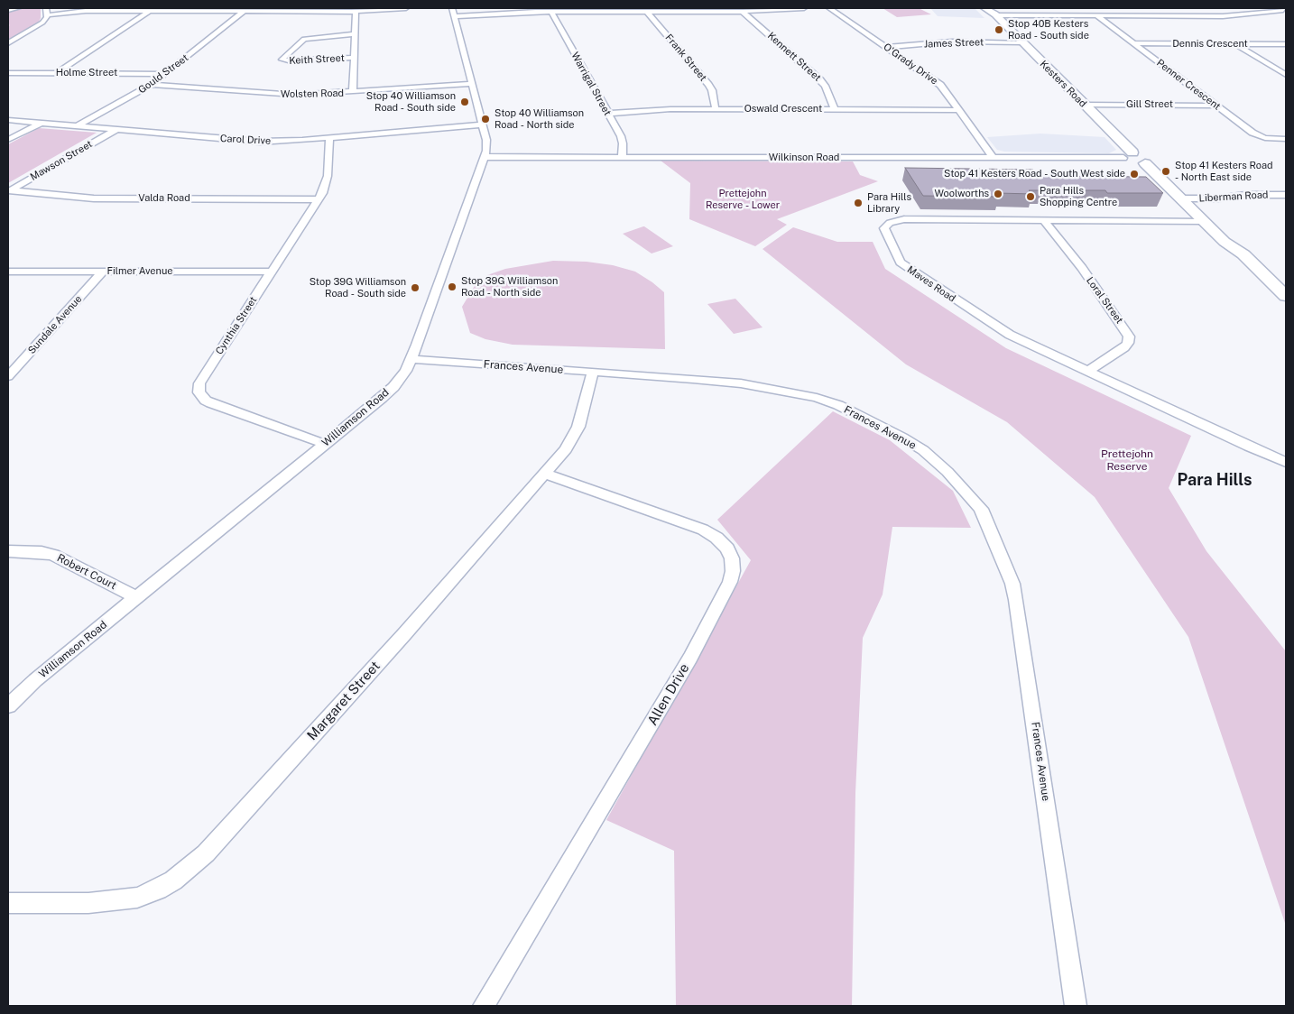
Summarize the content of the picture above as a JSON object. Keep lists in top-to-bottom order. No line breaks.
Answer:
{"streets":{"main road":["Kesters Road"],"street":["James Street","Dennis Crescent","Kennett Street","Frank Street","Keith Street","O'Grady Drive","Holme Street","Gould Street","Warrigal Street","Penner Crescent","Wolsten Road","Gill Street","Oswald Crescent","Carol Drive","Wilkinson Road","Mawson Street","Liberman Road","Valda Road","Filmer Avenue","Maves Road","Loral Street","Sundale Avenue","Cynthia Street","Frances Avenue","Williamson Road","Robert Court","Allen Drive","Margaret Street"]},"crossings":[["James Street","O'Grady Drive"],["James Street","Kesters Road"],["Dennis Crescent","Penner Crescent"],["Kennett Street","Oswald Crescent"],["Frank Street","Oswald Crescent"],["Keith Street","Wolsten Road"],["O'Grady Drive","Oswald Crescent"],["O'Grady Drive","Wilkinson Road"],["Holme Street","Gould Street"],["Gould Street","Wolsten Road"],["Gould Street","Carol Drive"],["Warrigal Street","Oswald Crescent"],["Warrigal Street","Wilkinson Road"],["Kesters Road","Gill Street"],["Kesters Road","Wilkinson Road"],["Penner Crescent","Gill Street"],["Wolsten Road","Williamson Road"],["Carol Drive","Mawson Street"],["Carol Drive","Cynthia Street"],["Carol Drive","Williamson Road"],["Wilkinson Road","Williamson Road"],["Mawson Street","Valda Road"],["Valda Road","Cynthia Street"],["Filmer Avenue","Sundale Avenue"],["Filmer Avenue","Cynthia Street"],["Maves Road","Loral Street"],["Cynthia Street","Williamson Road"],["Frances Avenue","Williamson Road"],["Frances Avenue","Margaret Street"],["Williamson Road","Robert Court"],["Allen Drive","Margaret Street"]],"districts":["Para Hills"],"parks":["Prettejohn Reserve - Lower","Prettejohn Reserve"],"places":["Stop 40B Kesters Road - South side","Stop 40 Williamson Road - South side","Stop 40 Williamson Road - North side","Stop 41 Kesters Road - North East side","Stop 41 Kesters Road - South West side","Woolworths","Para Hills Shopping Centre","Para Hills Library","Stop 39G Williamson Road - North side","Stop 39G Williamson Road - South side"]}
